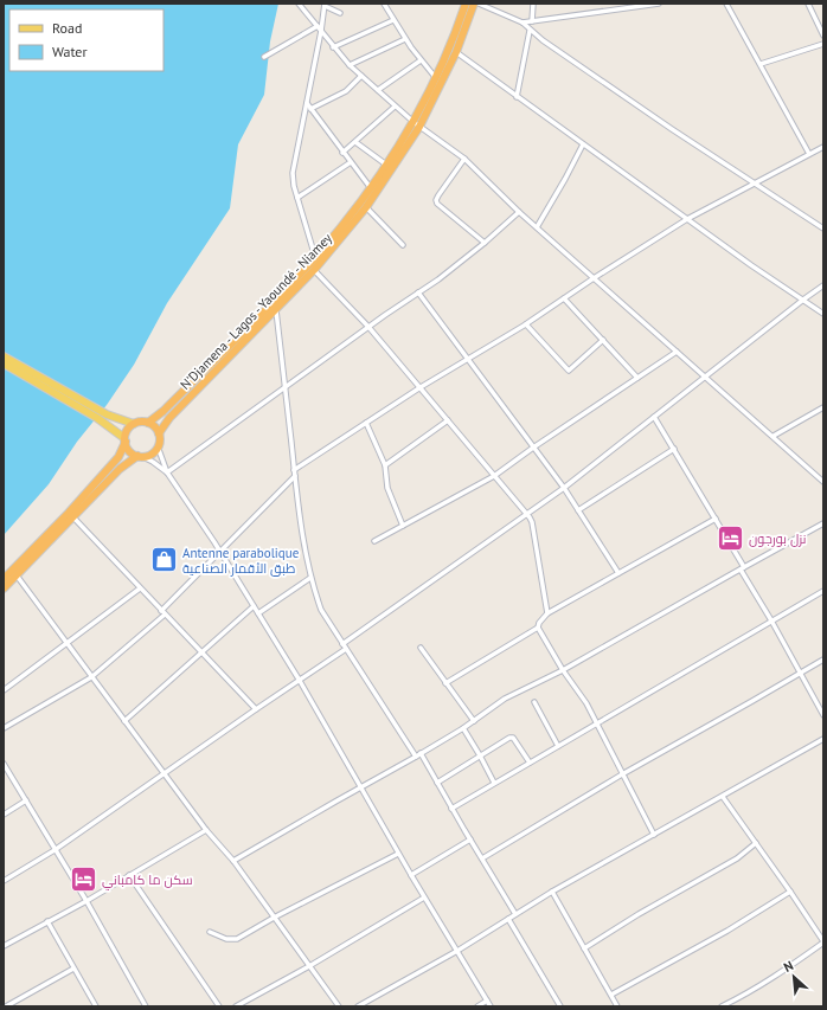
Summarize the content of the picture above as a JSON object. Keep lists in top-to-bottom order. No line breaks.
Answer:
{"streets":{"highway":["N'Djamena - Lagos - Yaoundé - Niamey"]},"places":{"hotel":["نزل بورجون","سكن ما كامباني"],"shop":["Antenne parabolique طبق الأقمار الصناعية"]},"legend":["Road","Water"],"north":"top left"}
